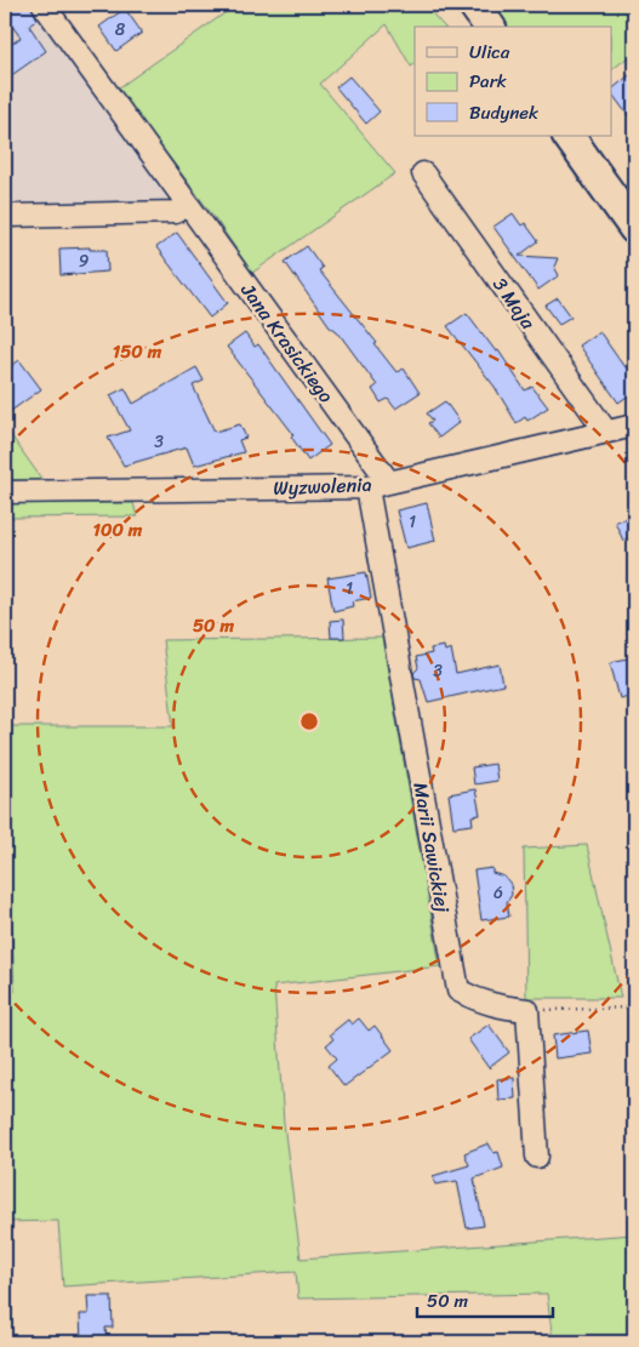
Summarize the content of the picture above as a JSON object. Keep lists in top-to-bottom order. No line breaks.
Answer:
{"streets":{"street":["3 Maja","Jana Krasickiego","Wyzwolenia","Marii Sawickiej"]},"crossings":[["3 Maja","Wyzwolenia"],["Jana Krasickiego","Wyzwolenia"],["Wyzwolenia","Marii Sawickiej"]],"house_numbers":["8","9","3","1","1","3","6"],"legend":["Ulica","Park","Budynek"],"scale_bar":"50 m","rings":["150 m","100 m","50 m"]}
